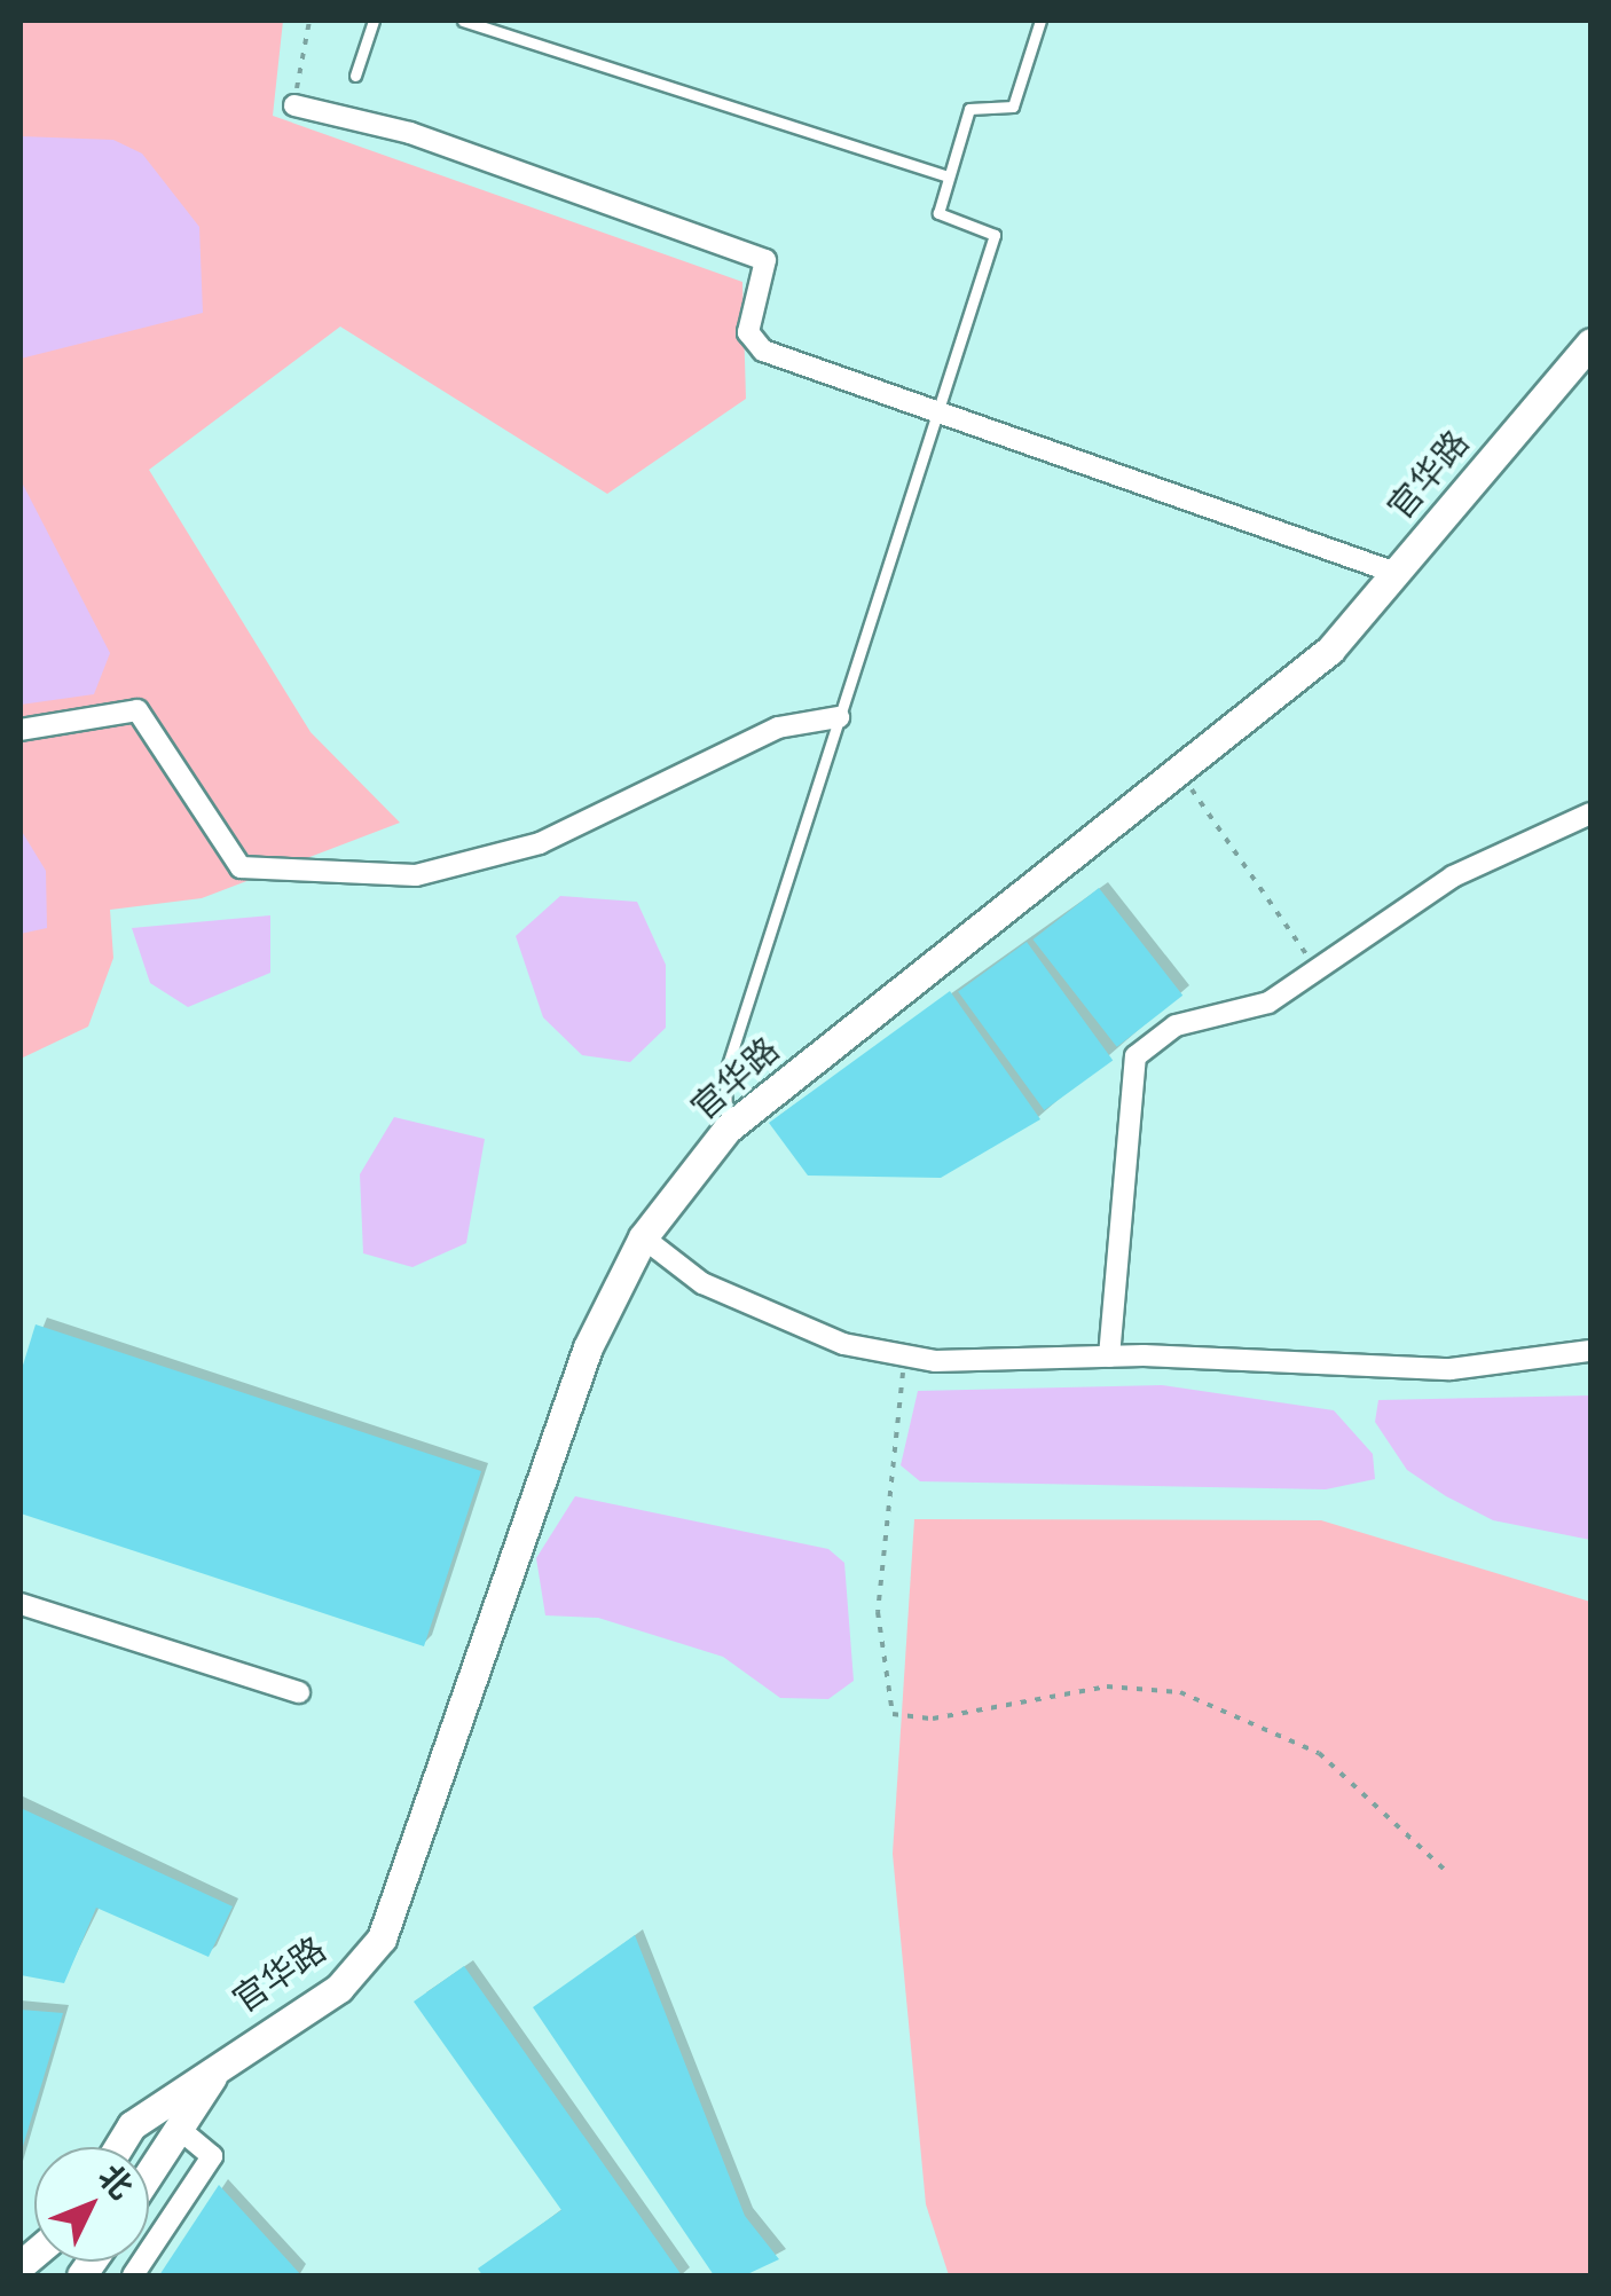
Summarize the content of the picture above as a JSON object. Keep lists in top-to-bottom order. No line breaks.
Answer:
{"streets":{"main road":["官华路"]},"north":"top right"}
